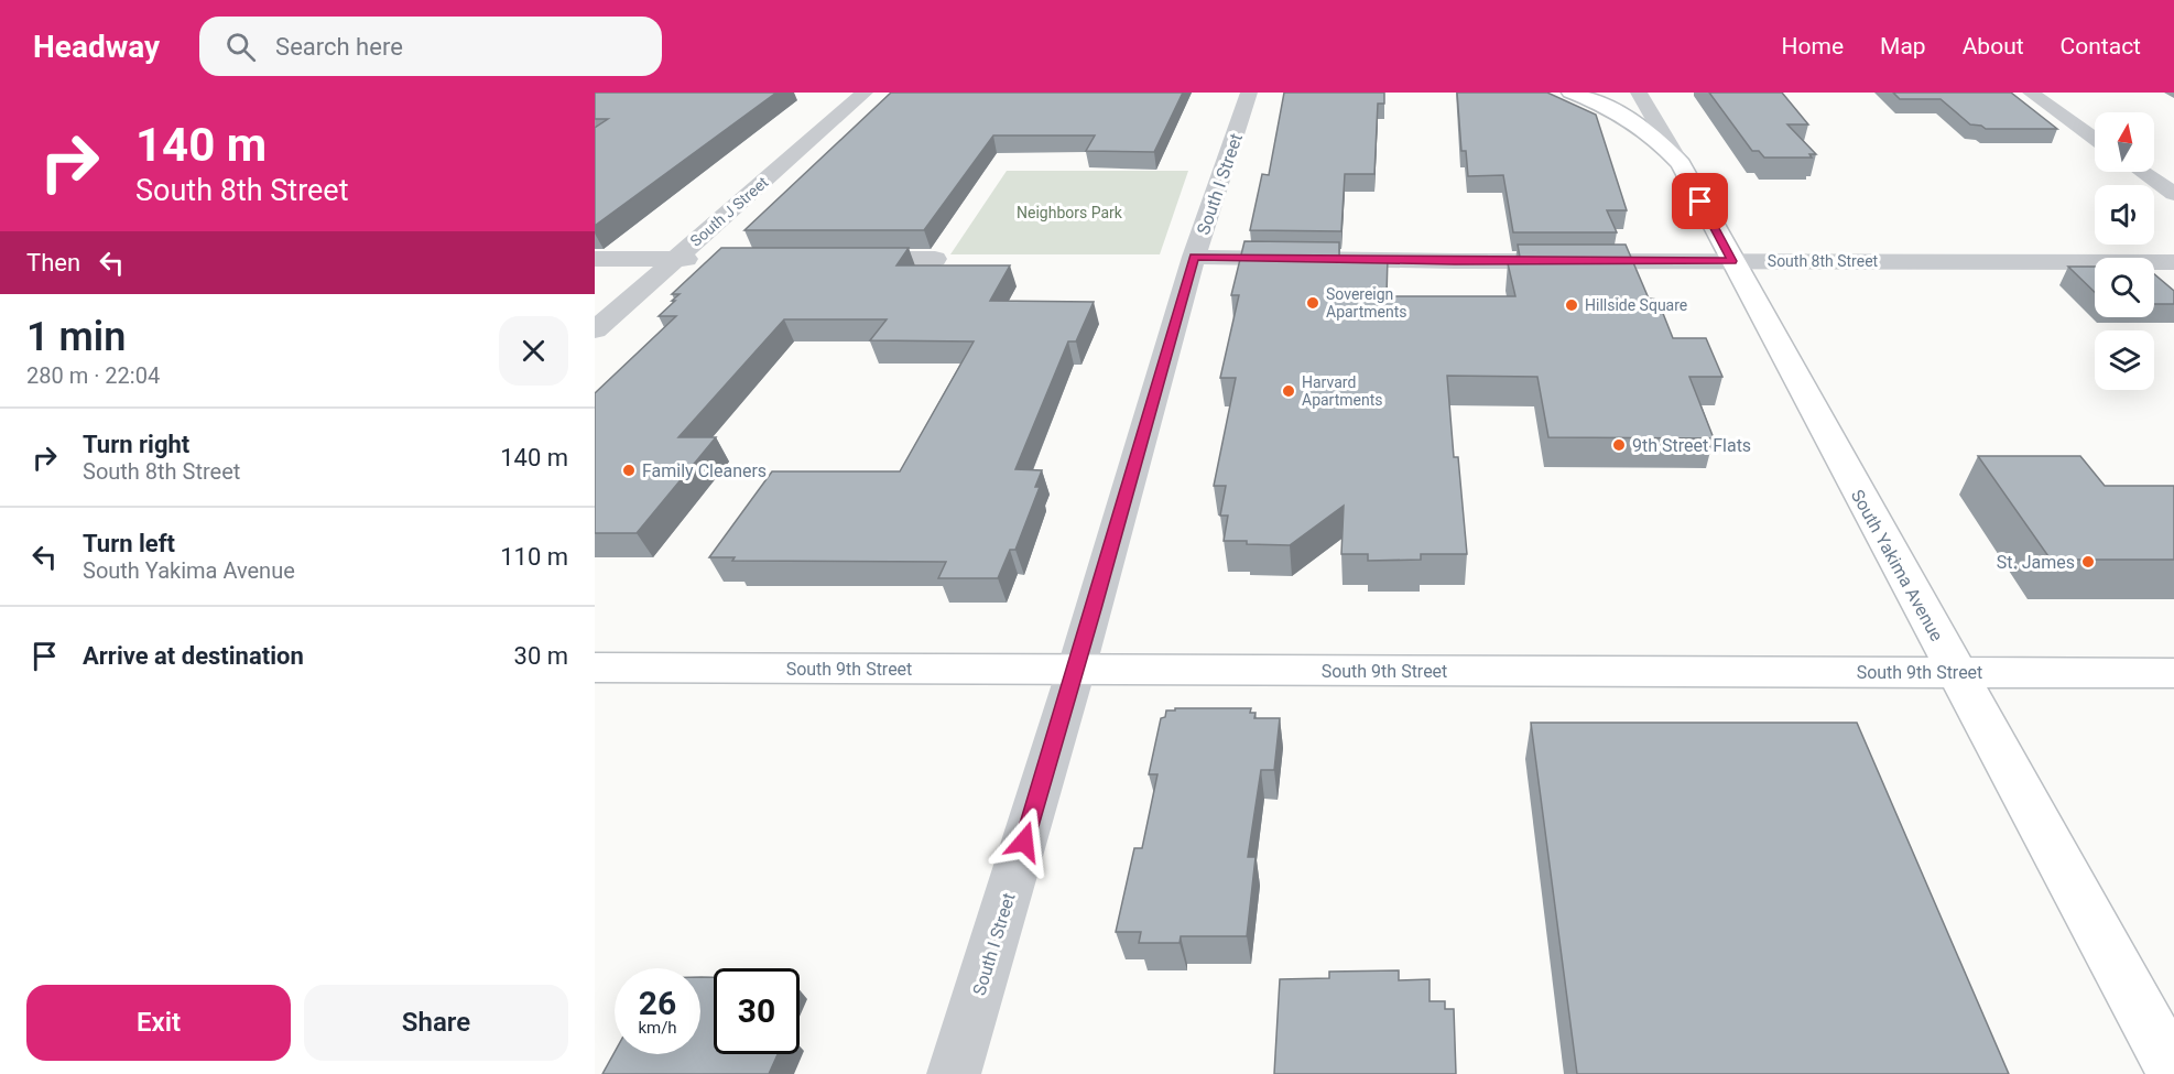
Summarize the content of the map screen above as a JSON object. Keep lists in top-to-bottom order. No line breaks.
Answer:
{"streets":{"main road":["South Yakima Avenue","South 9th Street"],"street":["South I Street","South J Street","South 8th Street"]},"crossings":[["South I Street","South 8th Street"],["South I Street","South 9th Street"],["South 8th Street","South Yakima Avenue"],["South Yakima Avenue","South 9th Street"]],"parks":["Neighbors Park"],"places":["Sovereign Apartments","Hillside Square","Harvard Apartments","9th Street Flats","Family Cleaners","St. James"],"north":"top","page":{"header":"Headway","search":"Search here","nav":["Home","Map","About","Contact"],"turn":["140 m","South 8th Street"],"then":"Then","heading":["1 min","280 m · 22:04"],"list":[{"name":"Turn right","note":"South 8th Street","value":"140 m"},{"name":"Turn left","note":"South Yakima Avenue","value":"110 m"},{"name":"Arrive at destination","value":"30 m"}],"speed":"26 km/h","limit":"30","buttons":["Exit","Share"]}}
